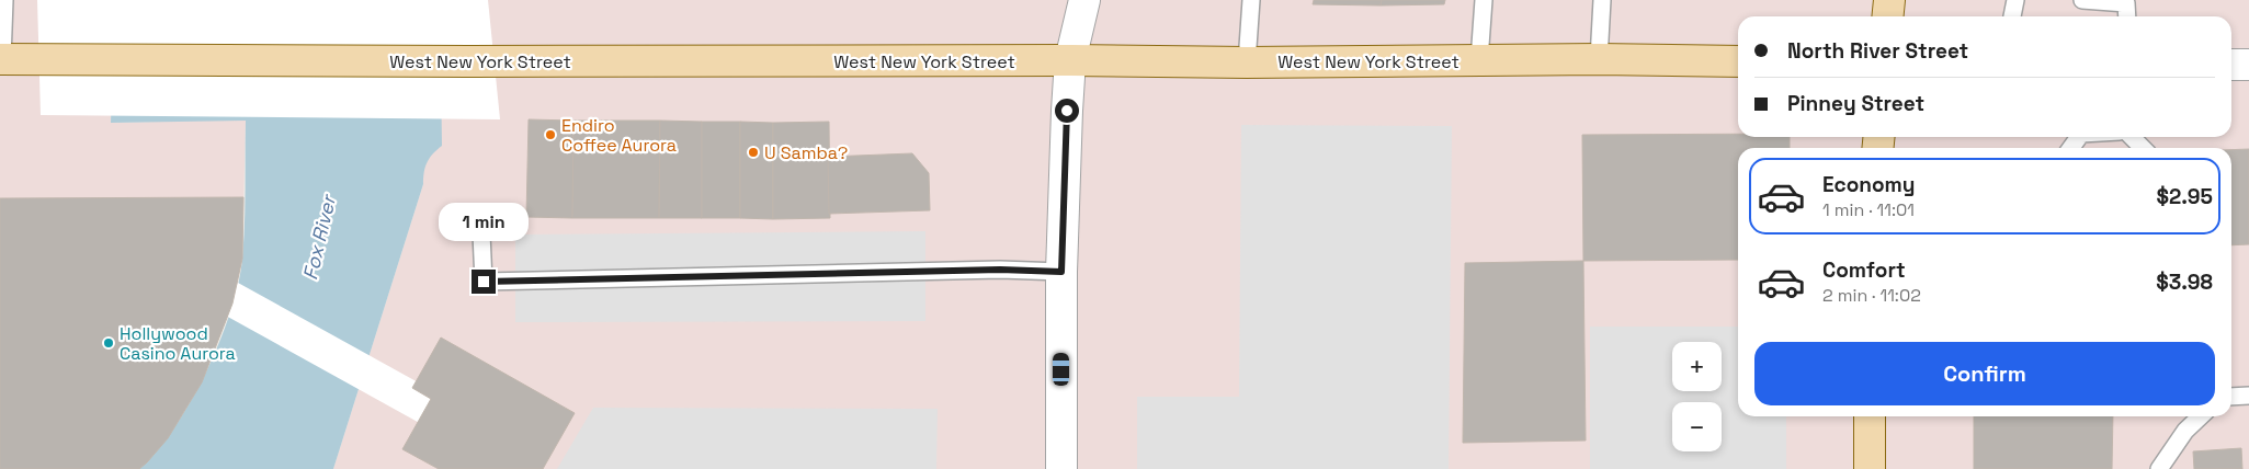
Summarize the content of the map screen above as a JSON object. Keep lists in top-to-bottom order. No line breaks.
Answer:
{"streets":{"main road":["West New York Street"]},"water":["Fox River"],"places":["Endiro Coffee Aurora","U Samba?","Hollywood Casino Aurora"],"page":{"banner":["North River Street","Pinney Street"],"list":[{"name":"Economy","note":"1 min · 11:01","value":"$2.95"},{"name":"Comfort","note":"2 min · 11:02","value":"$3.98"}],"bubble":"1 min","buttons":"Confirm","map_buttons":["+","−"]}}
